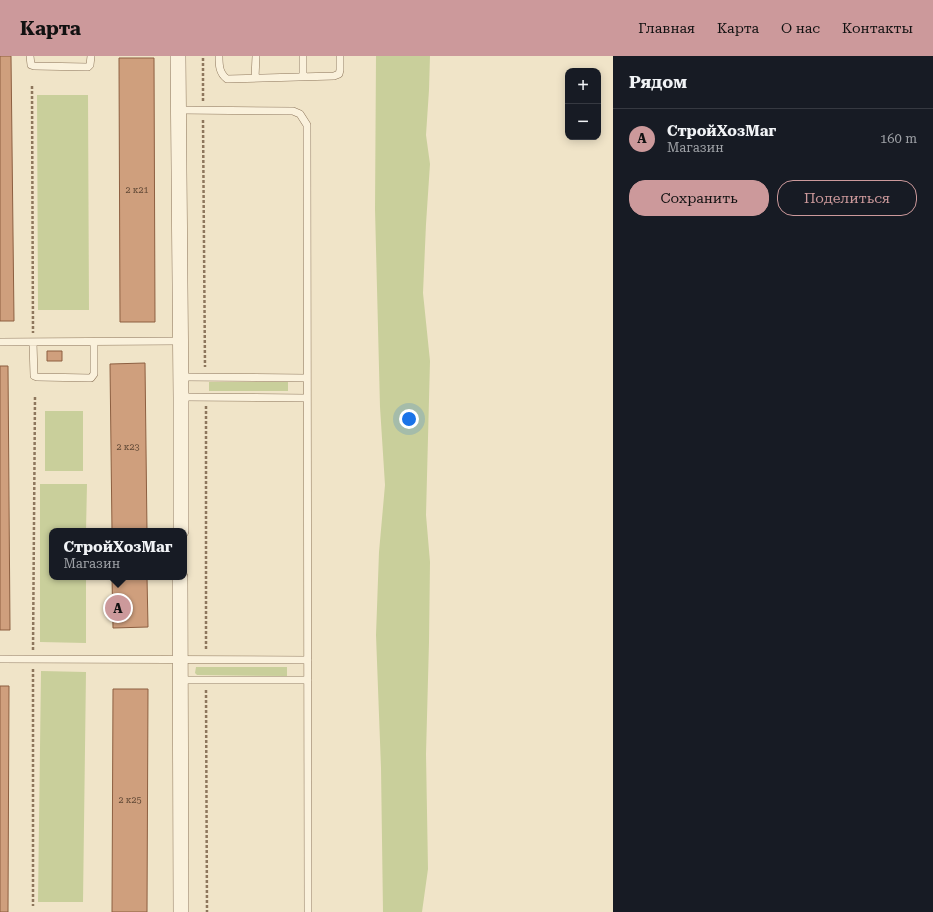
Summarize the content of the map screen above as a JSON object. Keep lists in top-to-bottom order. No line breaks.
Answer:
{"house_numbers":["2 к21","2 к23","2 к25"],"page":{"header":"Карта","nav":["Главная","Карта","О нас","Контакты"],"heading":"Рядом","map_buttons":["+","−"],"list":[{"mark":"A","name":"СтройХозМаг","note":"Магазин","value":"160 m"}],"buttons":["Сохранить","Поделиться"],"popup":["СтройХозМаг","Магазин"],"pins":"A"}}
